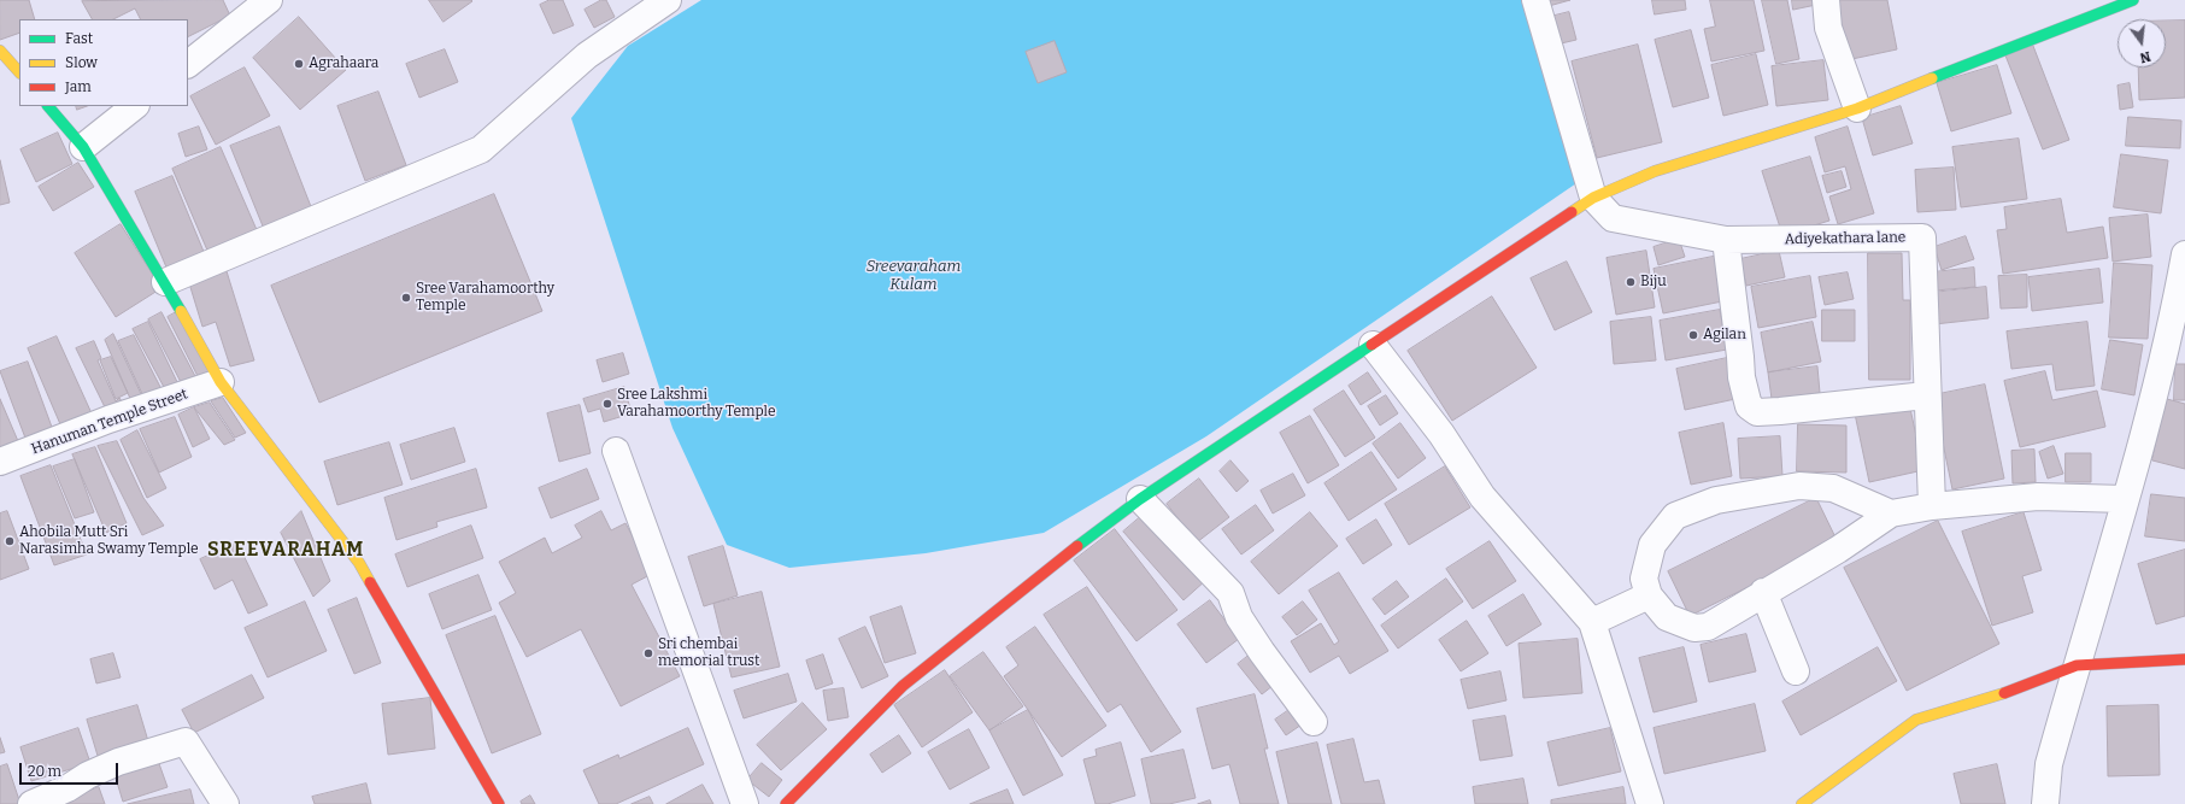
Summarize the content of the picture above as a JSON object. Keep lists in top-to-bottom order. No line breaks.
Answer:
{"streets":{"street":["Adiyekathara lane","Hanuman Temple Street"]},"districts":["SREEVARAHAM"],"water":["Sreevaraham Kulam"],"places":["Agrahaara","Biju","Sree Varahamoorthy Temple","Agilan","Sree Lakshmi Varahamoorthy Temple","Ahobila Mutt Sri Narasimha Swamy Temple","Sri chembai memorial trust"],"legend":["Fast","Slow","Jam"],"scale_bar":"20 m","north":"bottom"}
